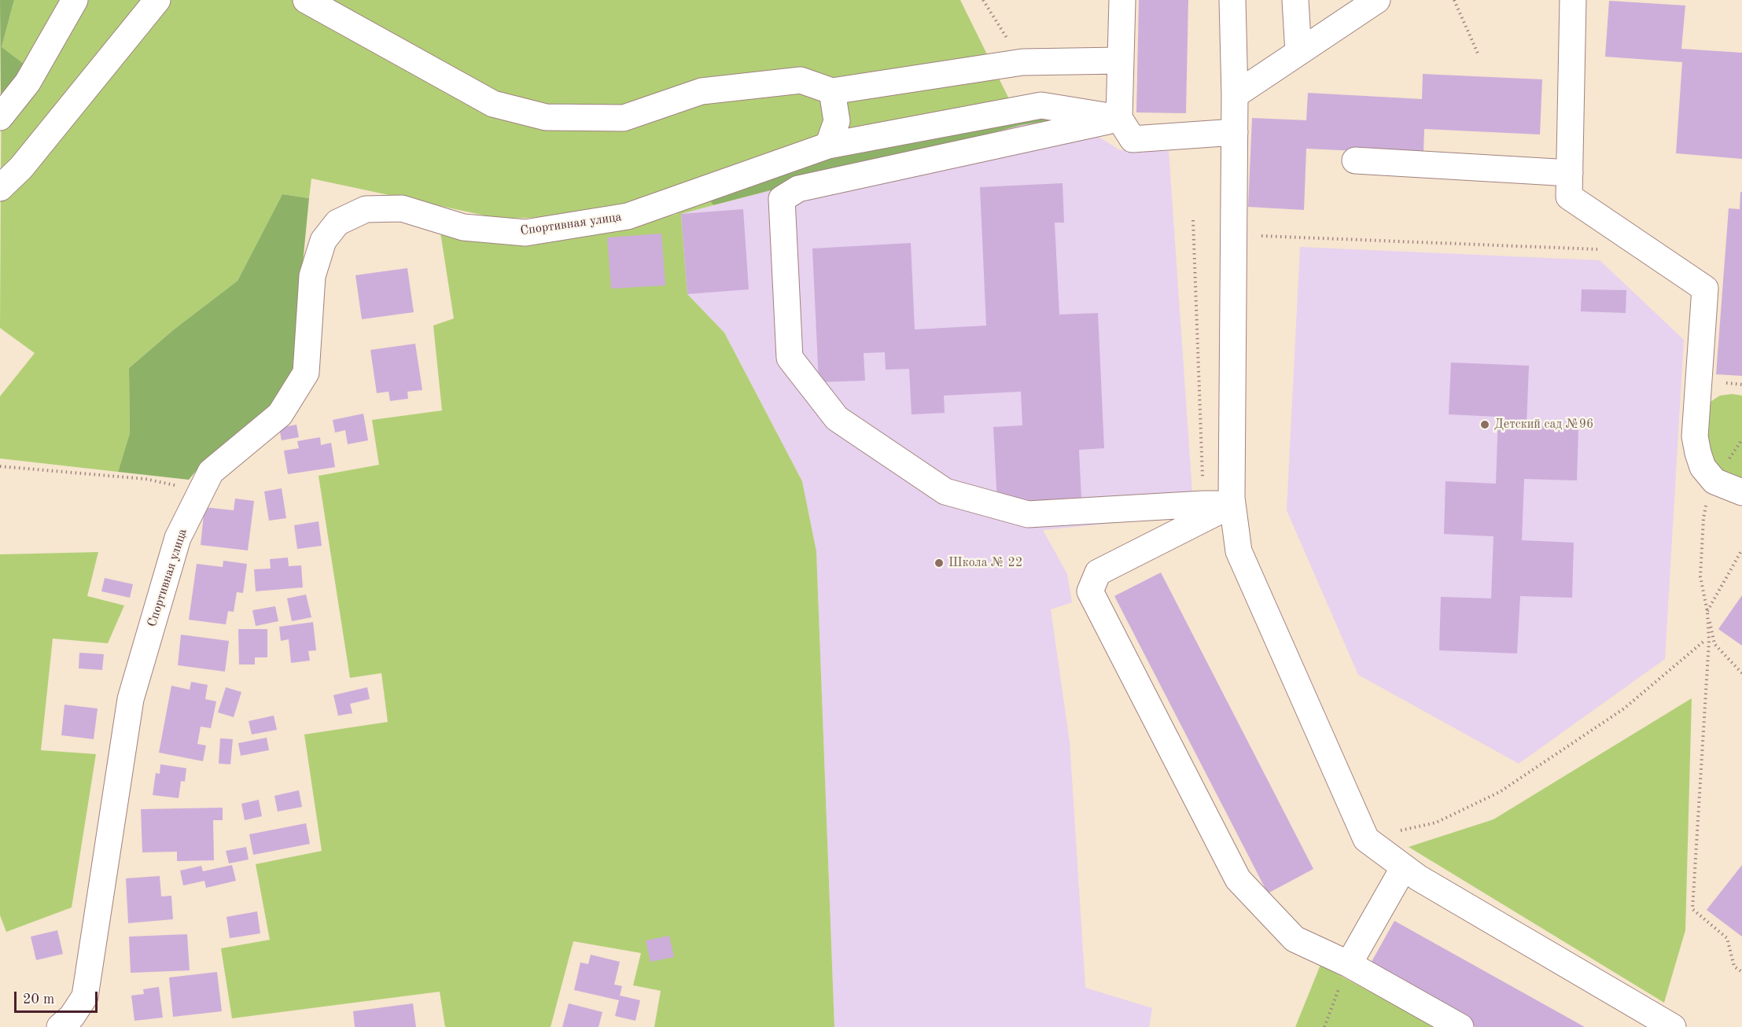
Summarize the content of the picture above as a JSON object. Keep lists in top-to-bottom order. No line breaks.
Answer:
{"streets":{"street":["Спортивная улица"]},"places":["Детский сад №96","Школа № 22"],"scale_bar":"20 m"}
